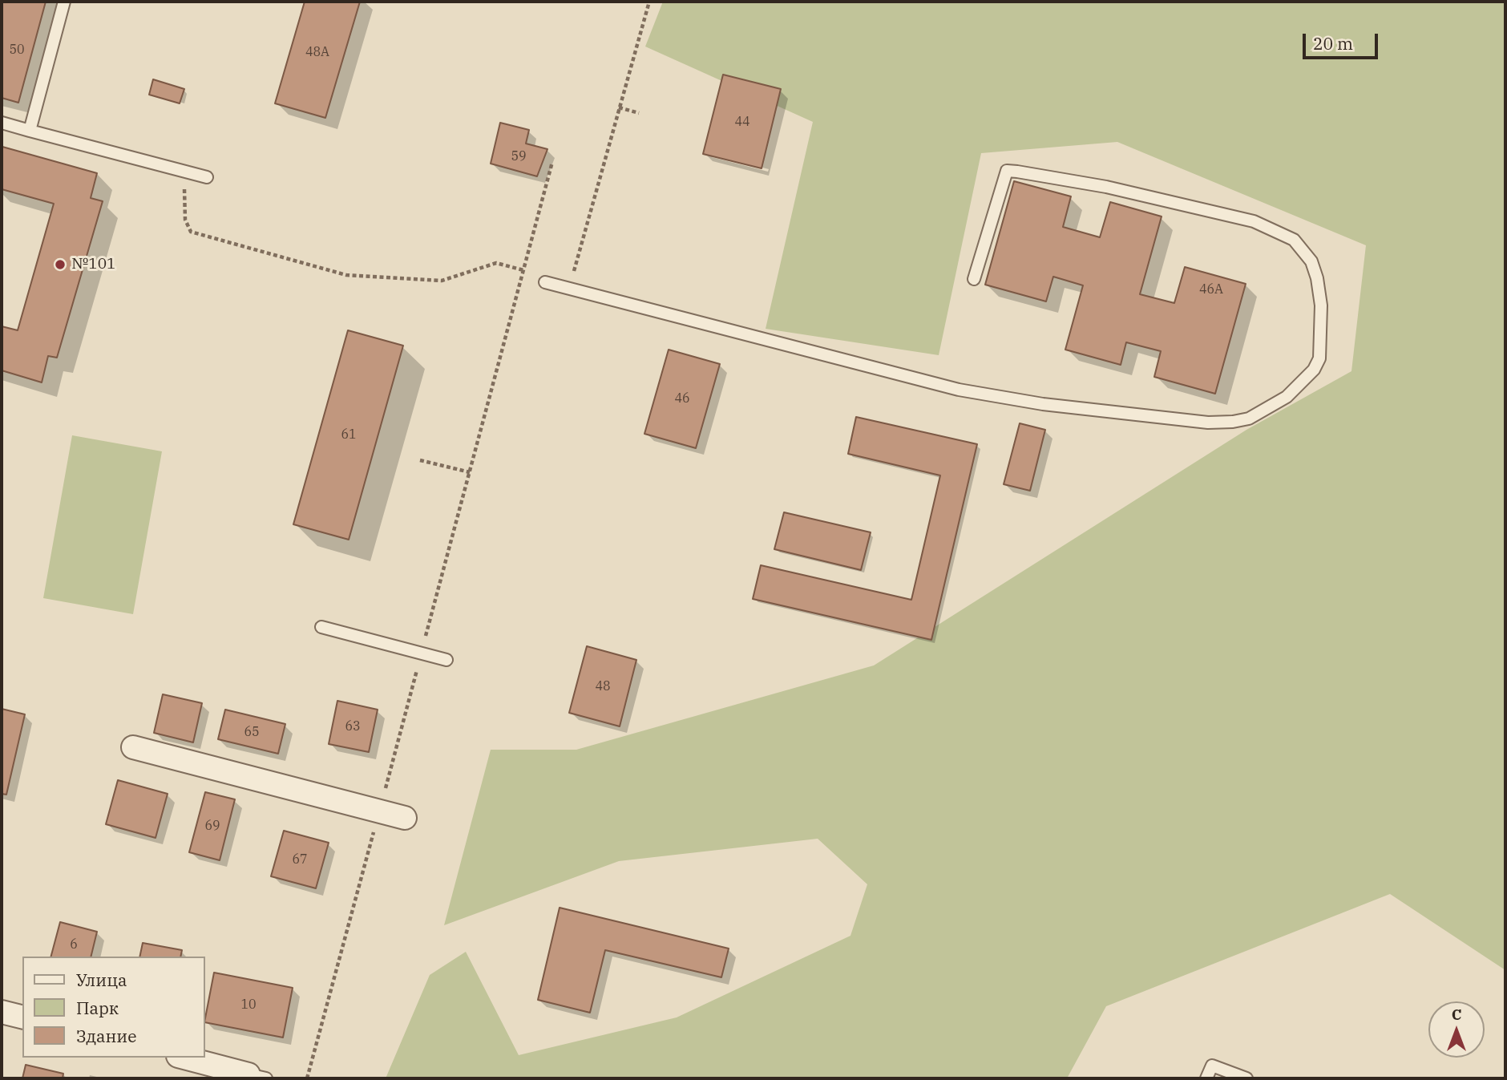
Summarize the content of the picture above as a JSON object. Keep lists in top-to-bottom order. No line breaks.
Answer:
{"places":["№101"],"house_numbers":["50","48А","44","59","46А","46","61","48","63","65","69","67","6","10"],"legend":["Улица","Парк","Здание"],"scale_bar":"20 m","north":"top"}
